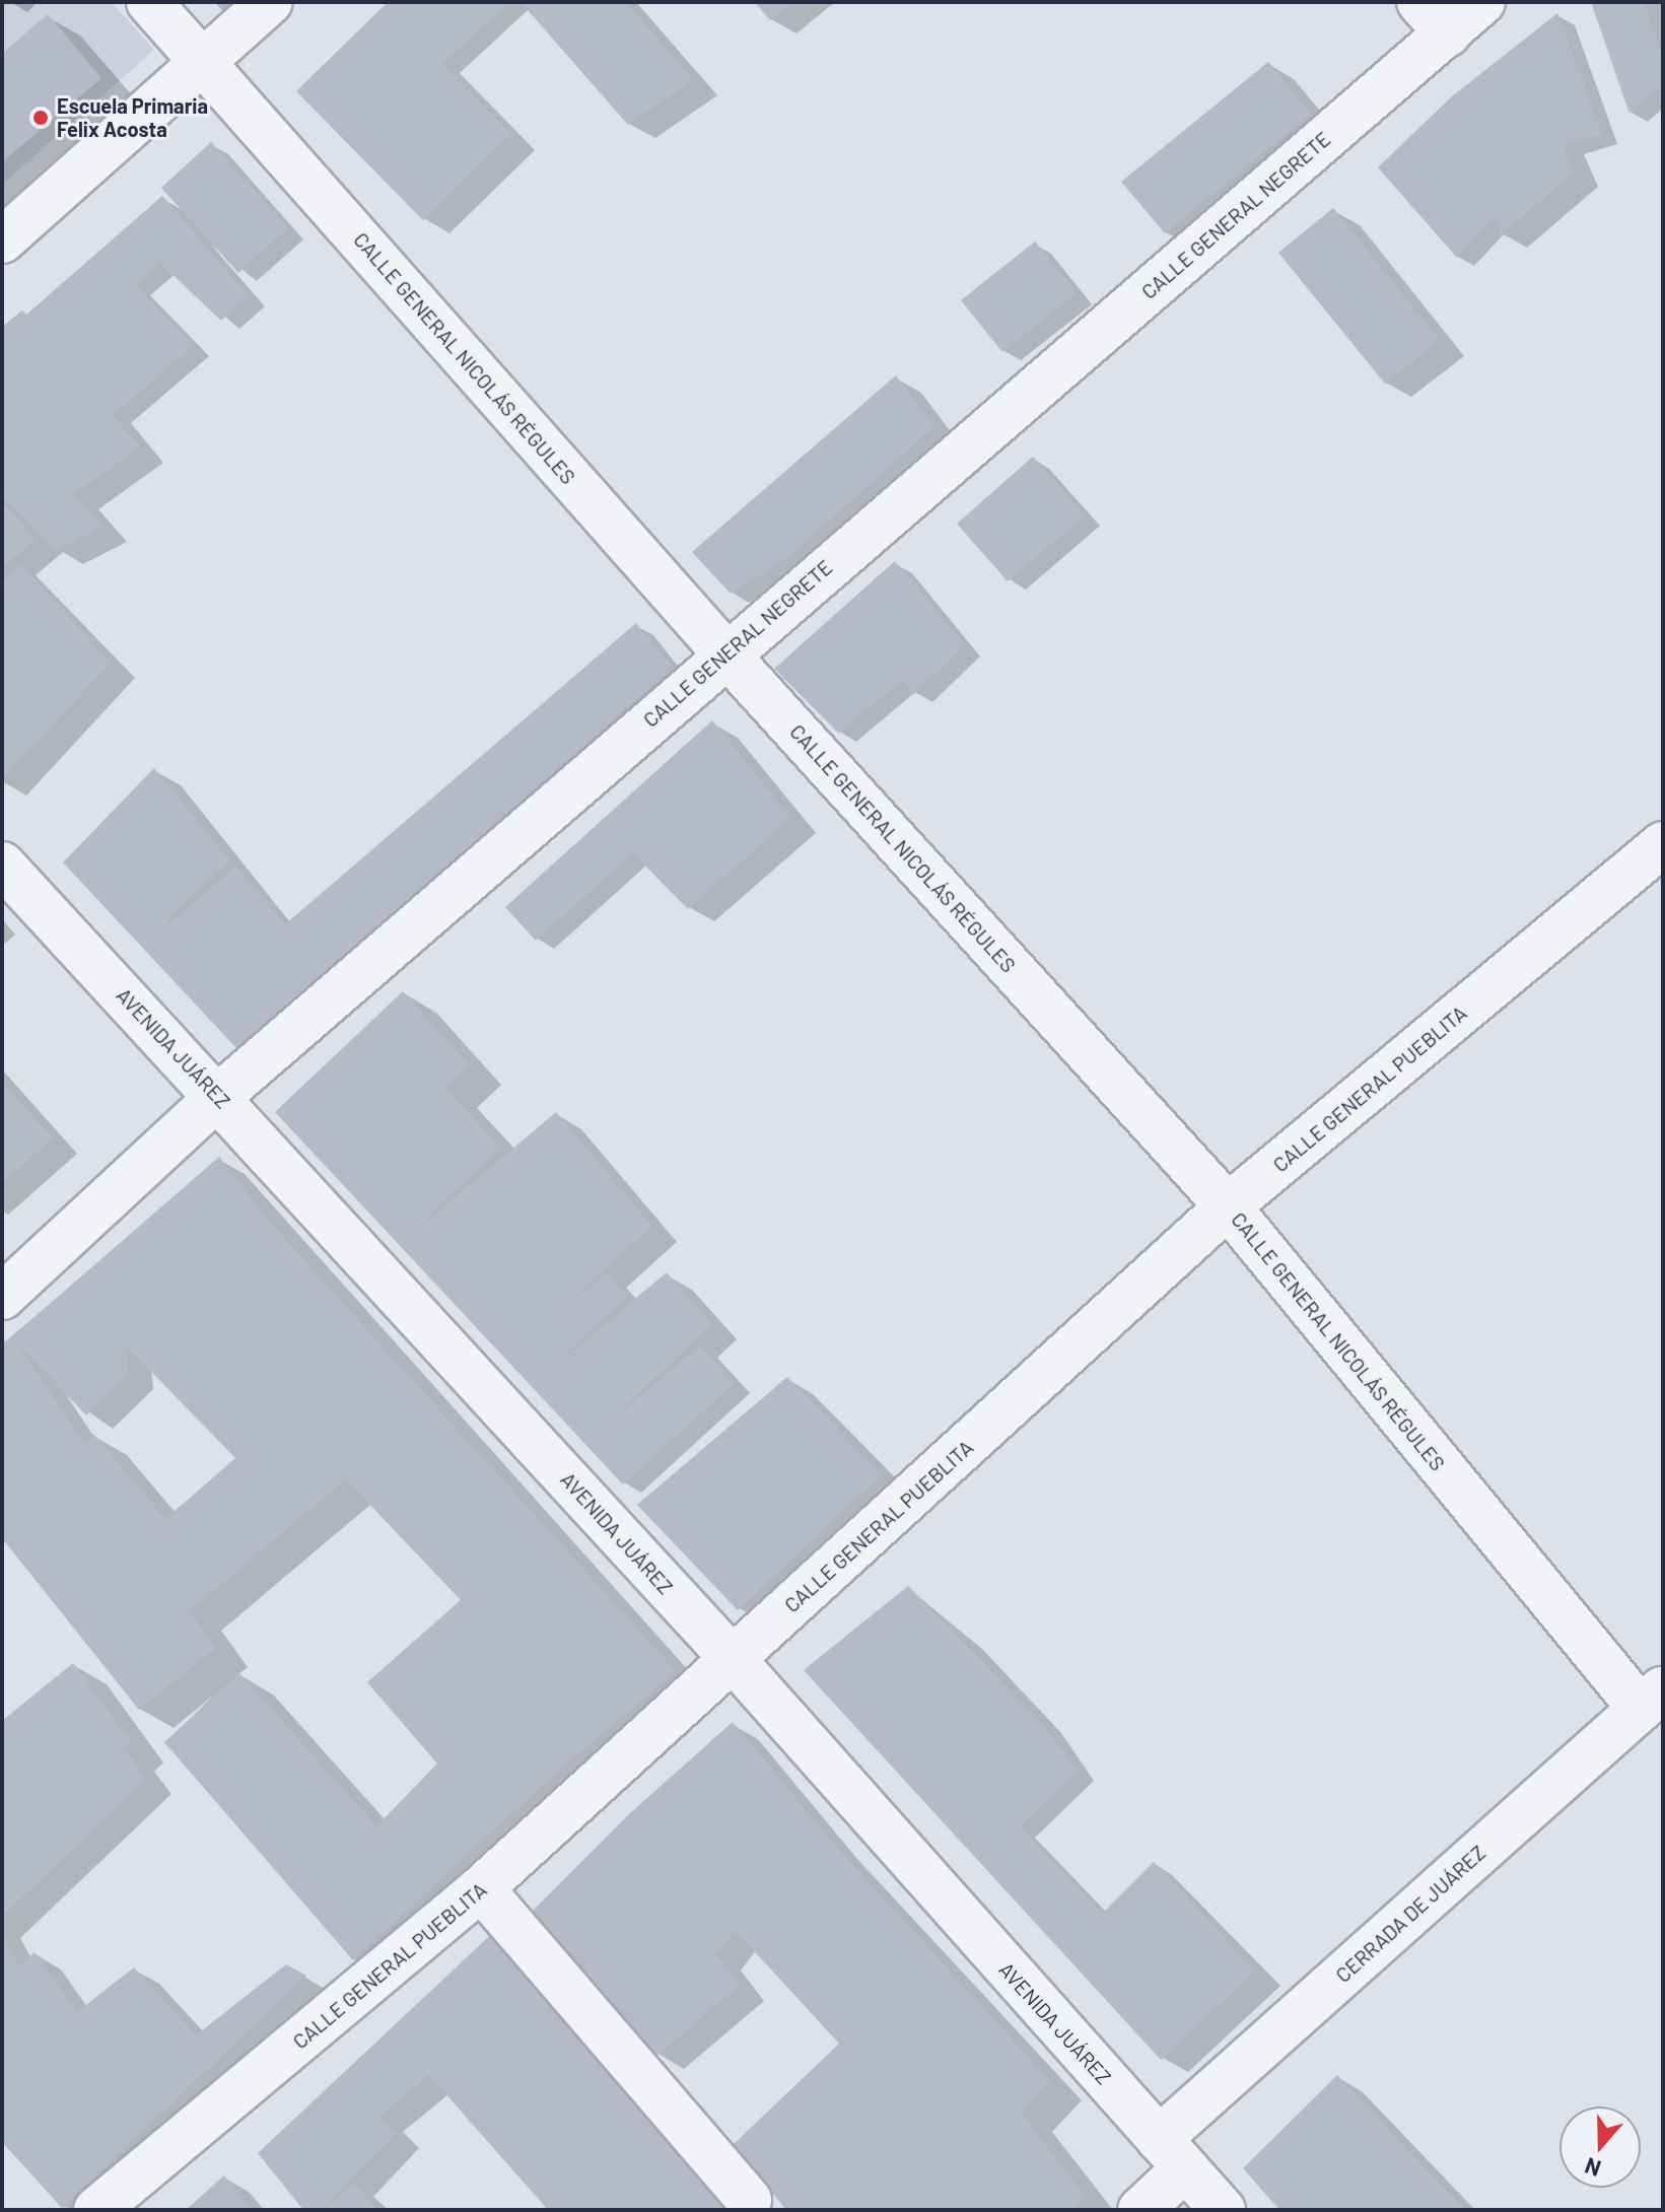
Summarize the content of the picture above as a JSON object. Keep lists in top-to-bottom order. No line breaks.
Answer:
{"streets":{"street":["CALLE GENERAL NEGRETE","CALLE GENERAL NICOLÁS RÉGULES","AVENIDA JUÁREZ","CALLE GENERAL PUEBLITA","CERRADA DE JUÁREZ"]},"crossings":[["CALLE GENERAL NEGRETE","CALLE GENERAL NICOLÁS RÉGULES"],["CALLE GENERAL NEGRETE","AVENIDA JUÁREZ"],["CALLE GENERAL NICOLÁS RÉGULES","CALLE GENERAL PUEBLITA"],["CALLE GENERAL NICOLÁS RÉGULES","CERRADA DE JUÁREZ"],["AVENIDA JUÁREZ","CALLE GENERAL PUEBLITA"],["AVENIDA JUÁREZ","CERRADA DE JUÁREZ"]],"places":["Escuela Primaria Felix Acosta"],"north":"bottom"}
